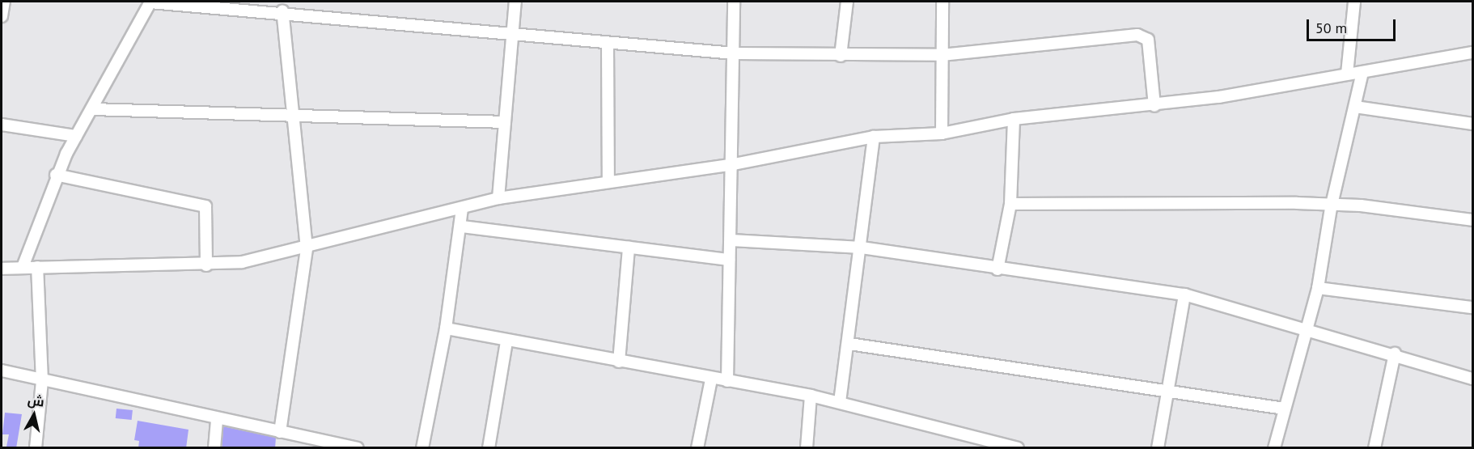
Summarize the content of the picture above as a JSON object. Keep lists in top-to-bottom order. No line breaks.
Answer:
{"scale_bar":"50 m","north":"top"}
